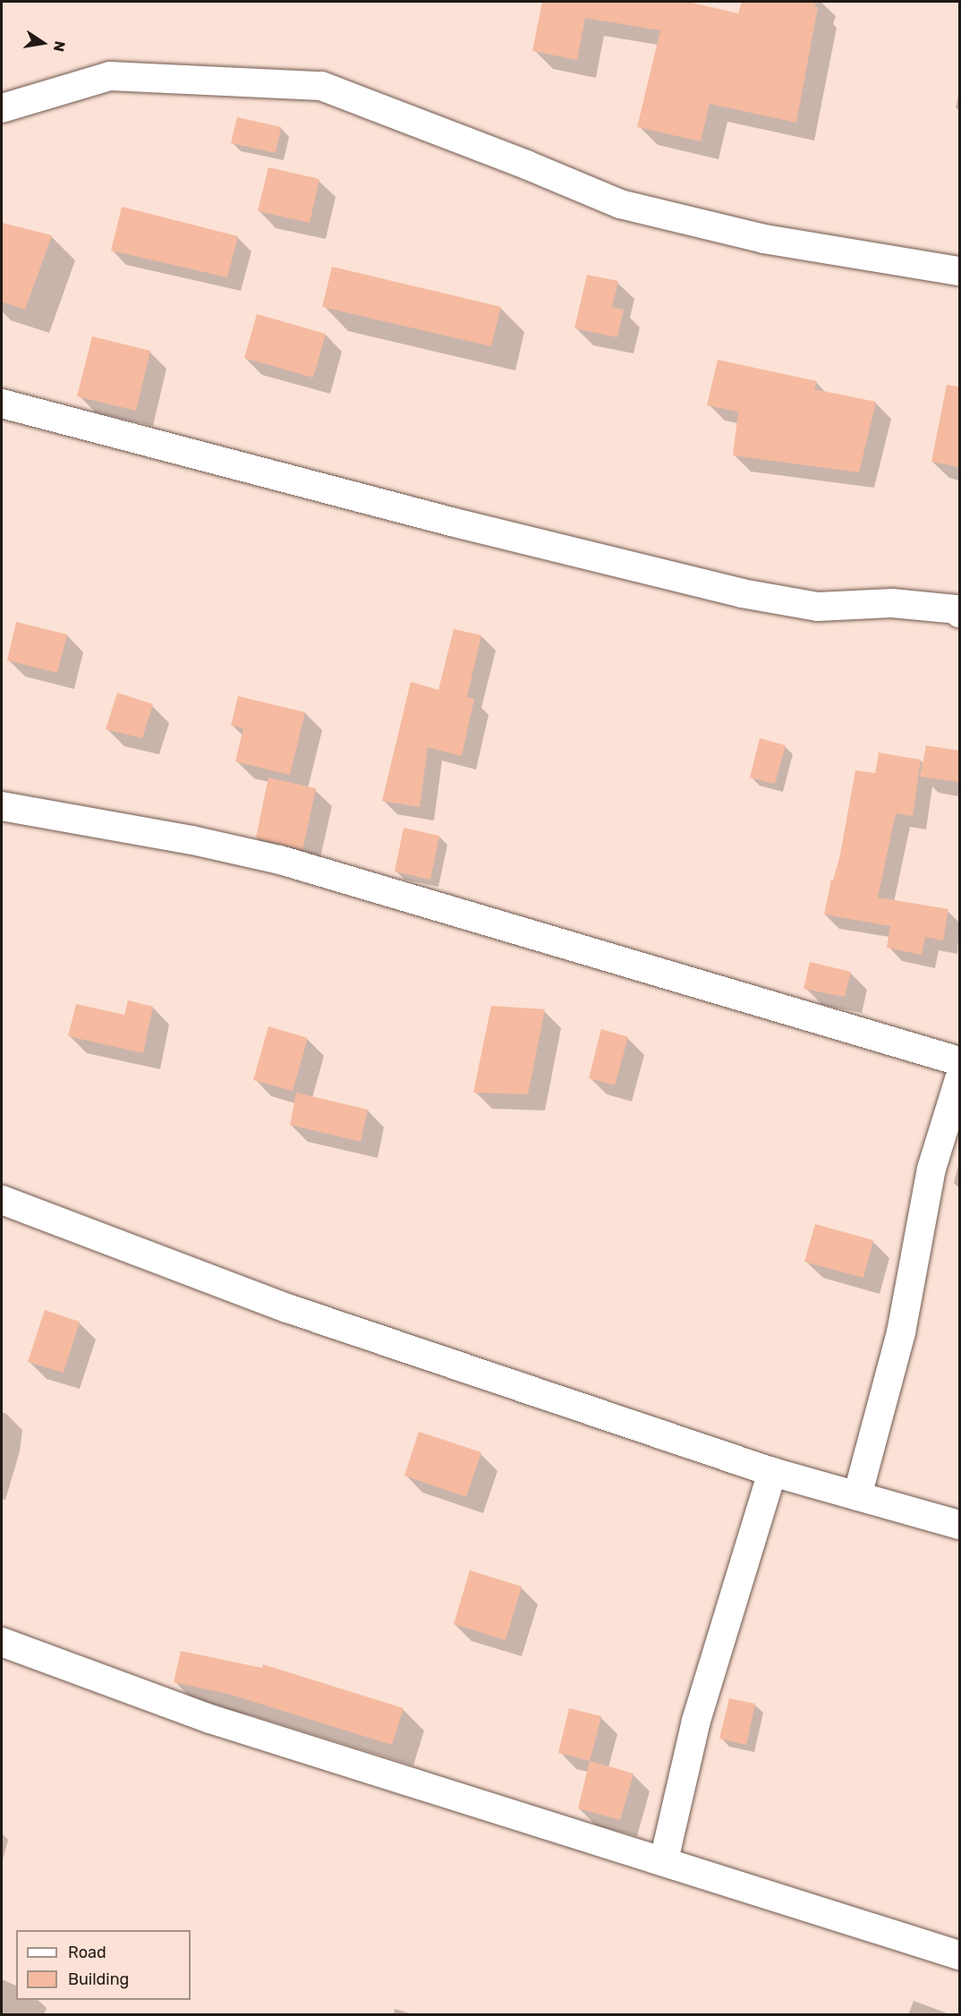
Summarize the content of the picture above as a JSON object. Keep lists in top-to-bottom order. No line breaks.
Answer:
{"legend":["Road","Building"],"north":"right"}
